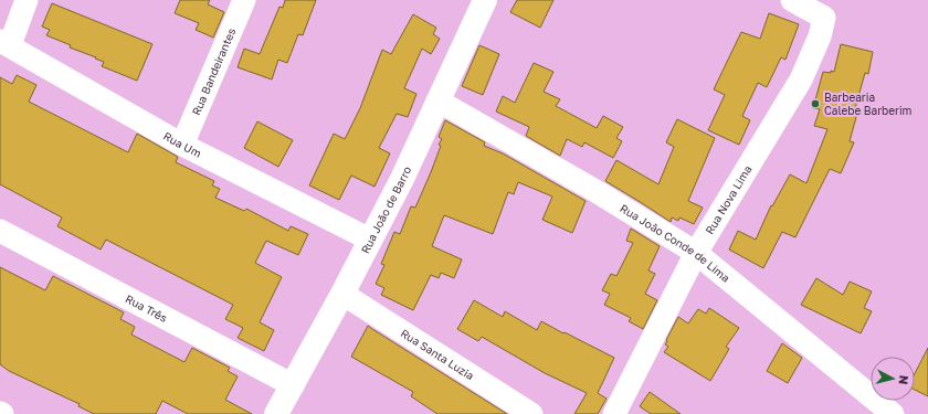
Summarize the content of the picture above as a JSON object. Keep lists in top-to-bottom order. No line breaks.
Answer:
{"streets":{"street":["Rua Bandeirantes","Rua Um","Rua Nova Lima","Rua João de Barro","Rua João Conde de Lima","Rua Três","Rua Santa Luzia"]},"crossings":[["Rua Bandeirantes","Rua Um"],["Rua Um","Rua João de Barro"],["Rua Nova Lima","Rua João Conde de Lima"],["Rua João de Barro","Rua João Conde de Lima"],["Rua João de Barro","Rua Três"],["Rua João de Barro","Rua Santa Luzia"]],"places":["Barbearia Calebe Barberim"],"north":"right"}
